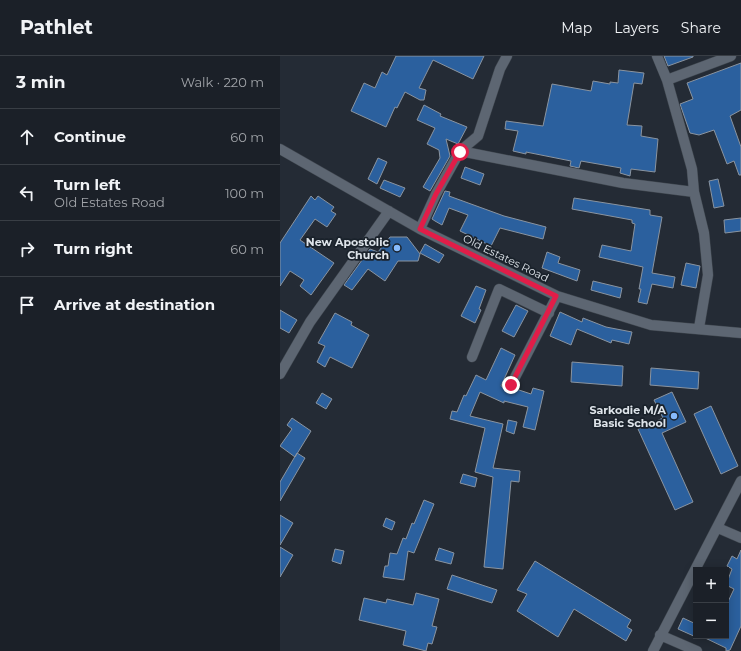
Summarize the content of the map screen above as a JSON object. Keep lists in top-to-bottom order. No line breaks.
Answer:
{"streets":{"street":["Old Estates Road"]},"places":["New Apostolic Church","Sarkodie M/A Basic School"],"page":{"header":"Pathlet","nav":["Map","Layers","Share"],"heading":["3 min","Walk · 220 m"],"list":[["Continue","60 m"],["Turn left","Old Estates Road","100 m"],["Turn right","60 m"],"Arrive at destination"],"map_buttons":["+","−"]}}
